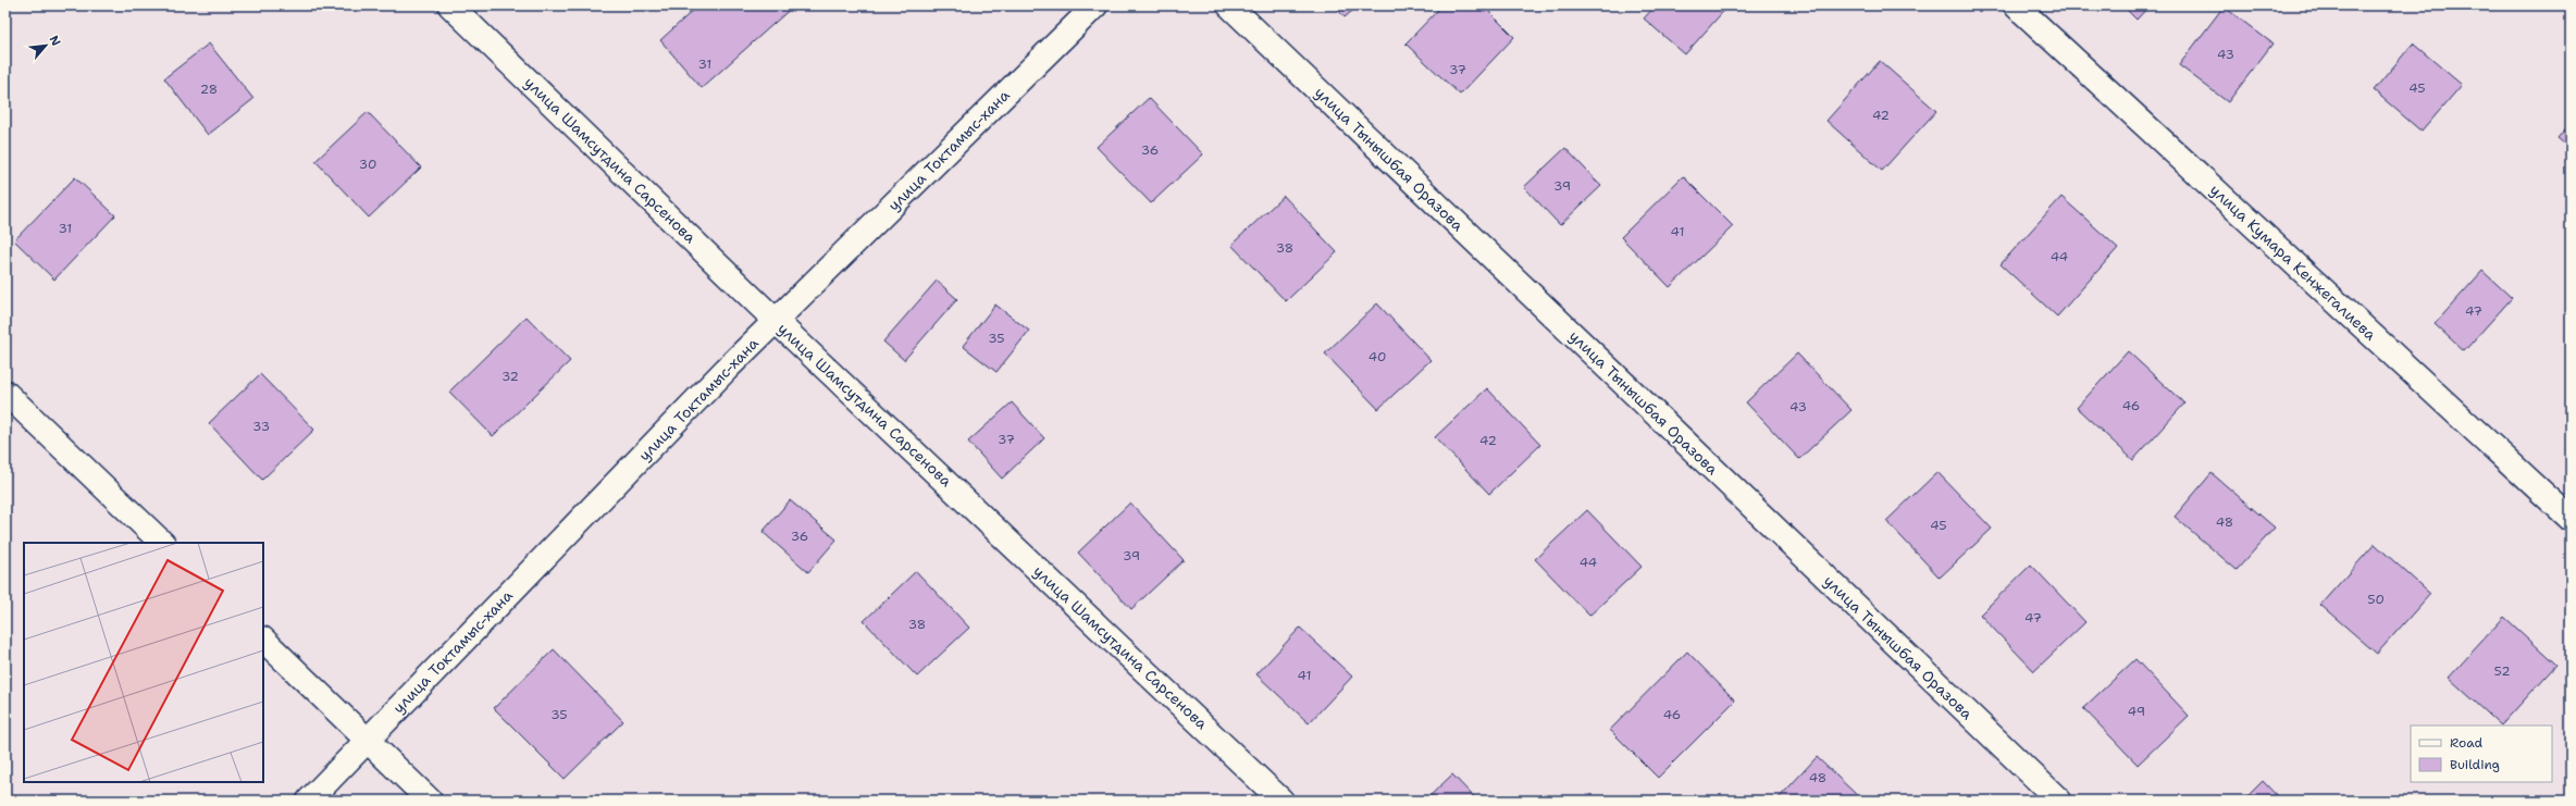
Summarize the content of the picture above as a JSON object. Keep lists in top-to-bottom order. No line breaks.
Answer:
{"streets":{"street":["улица Токтамыс-хана","улица Тынышбая Оразова","улица Шамсутдина Сарсенова","улица Кумара Кенжегалиева"]},"crossings":[["улица Токтамыс-хана","улица Шамсутдина Сарсенова"]],"house_numbers":["43","31","37","45","28","42","36","30","39","31","41","38","44","47","35","40","32","46","43","33","37","42","48","45","36","39","44","50","47","38","52","41","49","35","46","48"],"legend":["Road","Building"],"north":"top right"}
